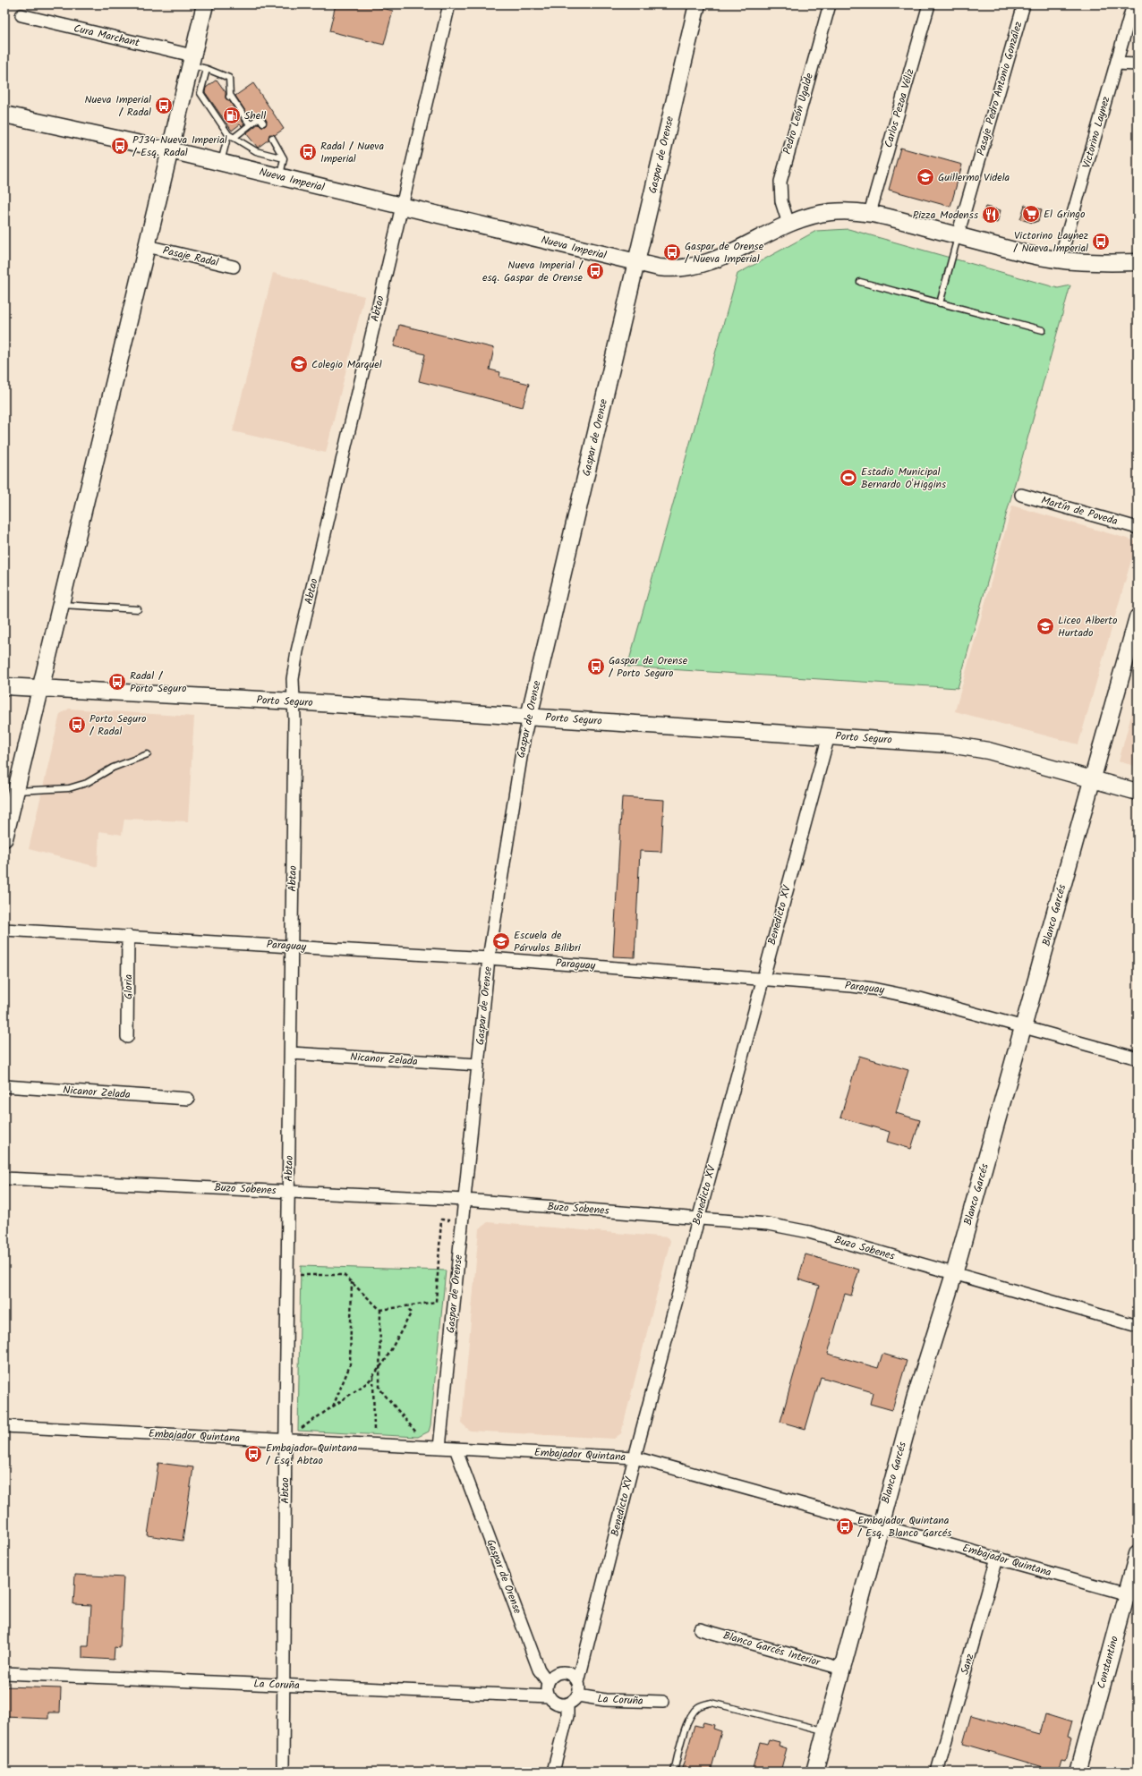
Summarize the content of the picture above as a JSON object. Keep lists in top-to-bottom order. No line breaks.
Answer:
{"streets":{"street":["Cura Marchant","Pasaje Pedro Antonio González","Carlos Pezoa Véliz","Pedro León Ugalde","Victorino Laynez","Gaspar de Orense","Nueva Imperial","Pasaje Radal","Abtao","Martín de Poveda","Porto Seguro","Benedicto XV","Blanco Garcés","Paraguay","Gloria","Nicanor Zelada","Buzo Sobenes","Embajador Quintana","Blanco Garcés Interior","Constantino","Sanz","La Coruña"]},"crossings":[["Pasaje Pedro Antonio González","Nueva Imperial"],["Carlos Pezoa Véliz","Nueva Imperial"],["Pedro León Ugalde","Nueva Imperial"],["Victorino Laynez","Nueva Imperial"],["Gaspar de Orense","Nueva Imperial"],["Gaspar de Orense","Porto Seguro"],["Gaspar de Orense","Benedicto XV"],["Gaspar de Orense","Paraguay"],["Gaspar de Orense","Nicanor Zelada"],["Gaspar de Orense","Buzo Sobenes"],["Gaspar de Orense","Embajador Quintana"],["Gaspar de Orense","La Coruña"],["Nueva Imperial","Abtao"],["Abtao","Porto Seguro"],["Abtao","Paraguay"],["Abtao","Nicanor Zelada"],["Abtao","Buzo Sobenes"],["Abtao","Embajador Quintana"],["Abtao","La Coruña"],["Porto Seguro","Benedicto XV"],["Porto Seguro","Blanco Garcés"],["Benedicto XV","Paraguay"],["Benedicto XV","Buzo Sobenes"],["Benedicto XV","Embajador Quintana"],["Benedicto XV","La Coruña"],["Blanco Garcés","Paraguay"],["Blanco Garcés","Buzo Sobenes"],["Blanco Garcés","Embajador Quintana"],["Blanco Garcés","Blanco Garcés Interior"],["Paraguay","Gloria"],["Embajador Quintana","Constantino"],["Embajador Quintana","Sanz"]],"places":{"bus stop":["Nueva Imperial / Radal","PJ34-Nueva Imperial / Esq. Radal","Radal / Nueva Imperial","Victorino Laynez / Nueva Imperial","Gaspar de Orense / Nueva Imperial","Nueva Imperial / esq. Gaspar de Orense","Gaspar de Orense / Porto Seguro","Radal / Porto Seguro","Porto Seguro / Radal","Embajador Quintana / Esq. Abtao","Embajador Quintana / Esq. Blanco Garcés"],"fuel station":["Shell"],"school or university":["Guillermo Videla","Colegio Marquel","Liceo Alberto Hurtado","Escuela de Párvulos Bilibri"],"supermarket":["El Gringo"],"restaurant":["Pizza Modenss"],"sports":["Estadio Municipal Bernardo O'Higgins"]}}
